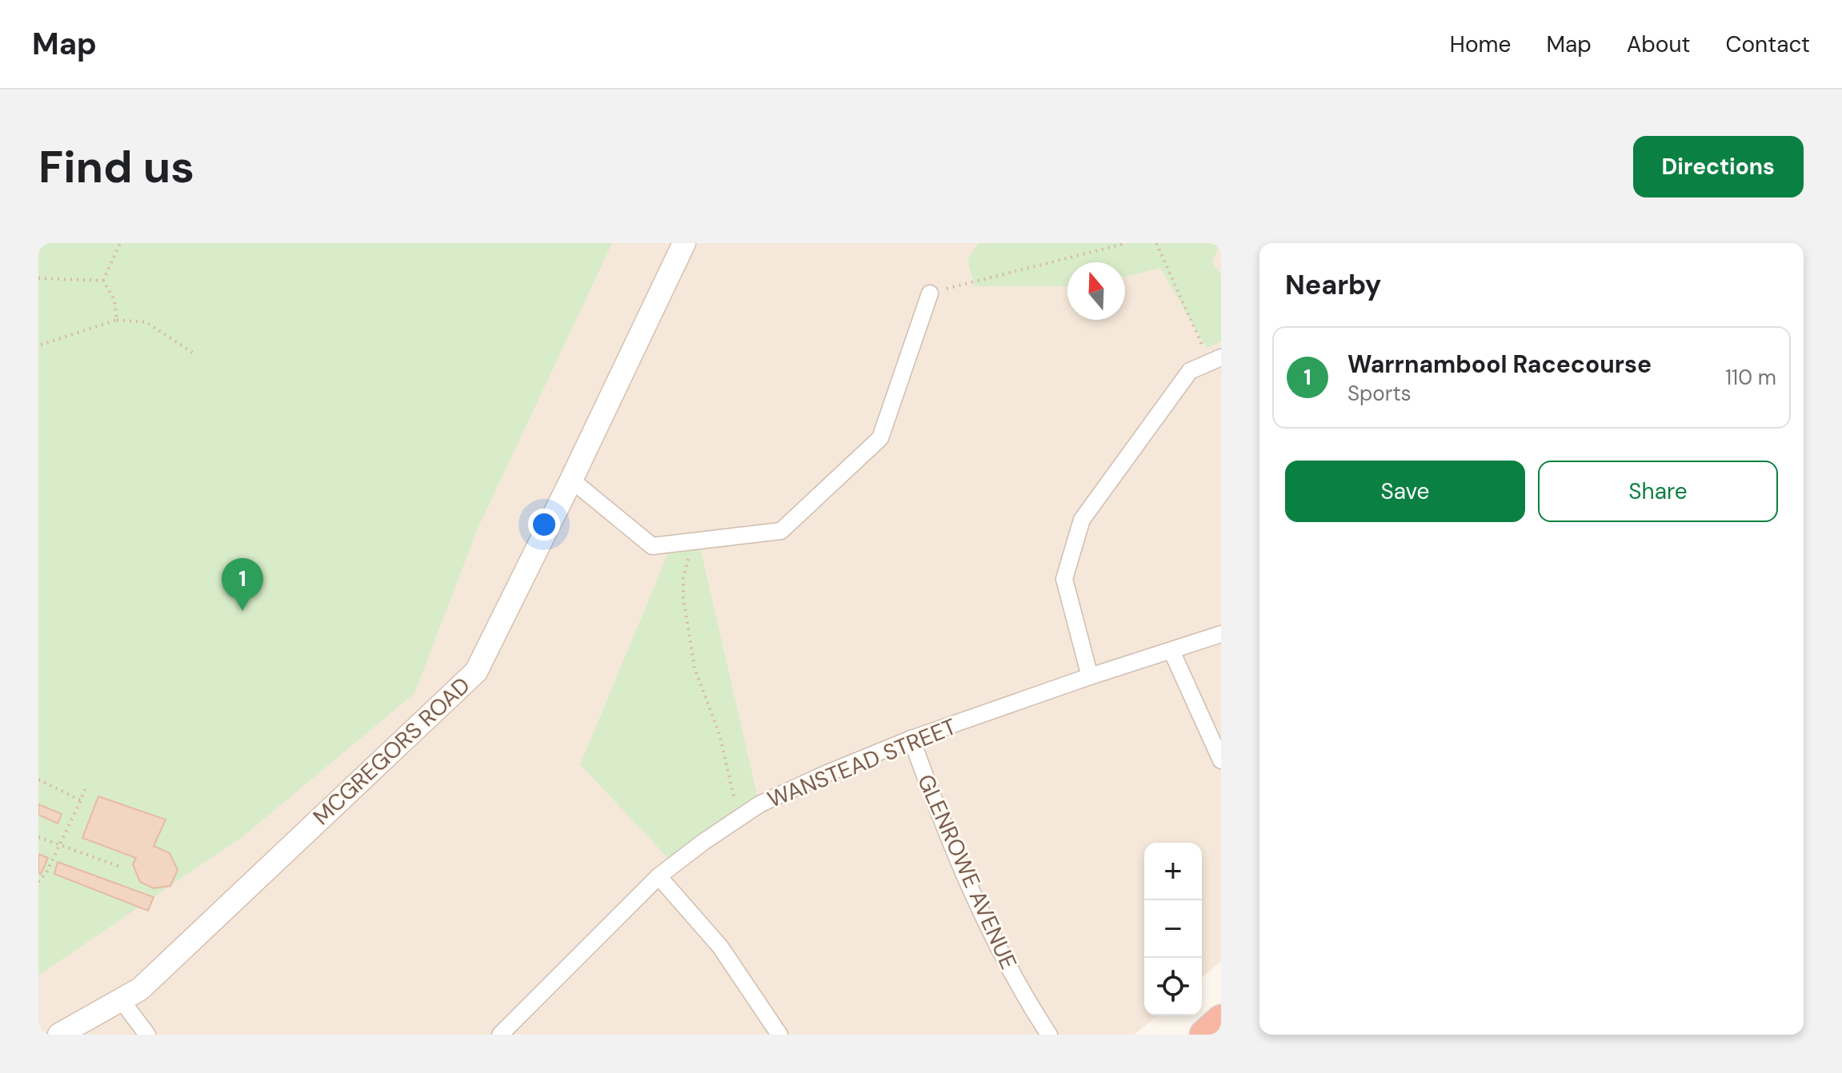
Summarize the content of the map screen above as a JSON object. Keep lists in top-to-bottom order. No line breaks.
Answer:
{"streets":{"street":["MCGREGORS ROAD","WANSTEAD STREET","GLENROWE AVENUE"]},"crossings":[["WANSTEAD STREET","GLENROWE AVENUE"]],"north":"top","page":{"header":"Map","nav":["Home","Map","About","Contact"],"buttons":["Directions",["Save","Share"]],"title":"Find us","heading":"Nearby","list":[{"mark":"1","name":"Warrnambool Racecourse","note":"Sports","value":"110 m"}],"pins":"1","map_buttons":["+","−"]}}
